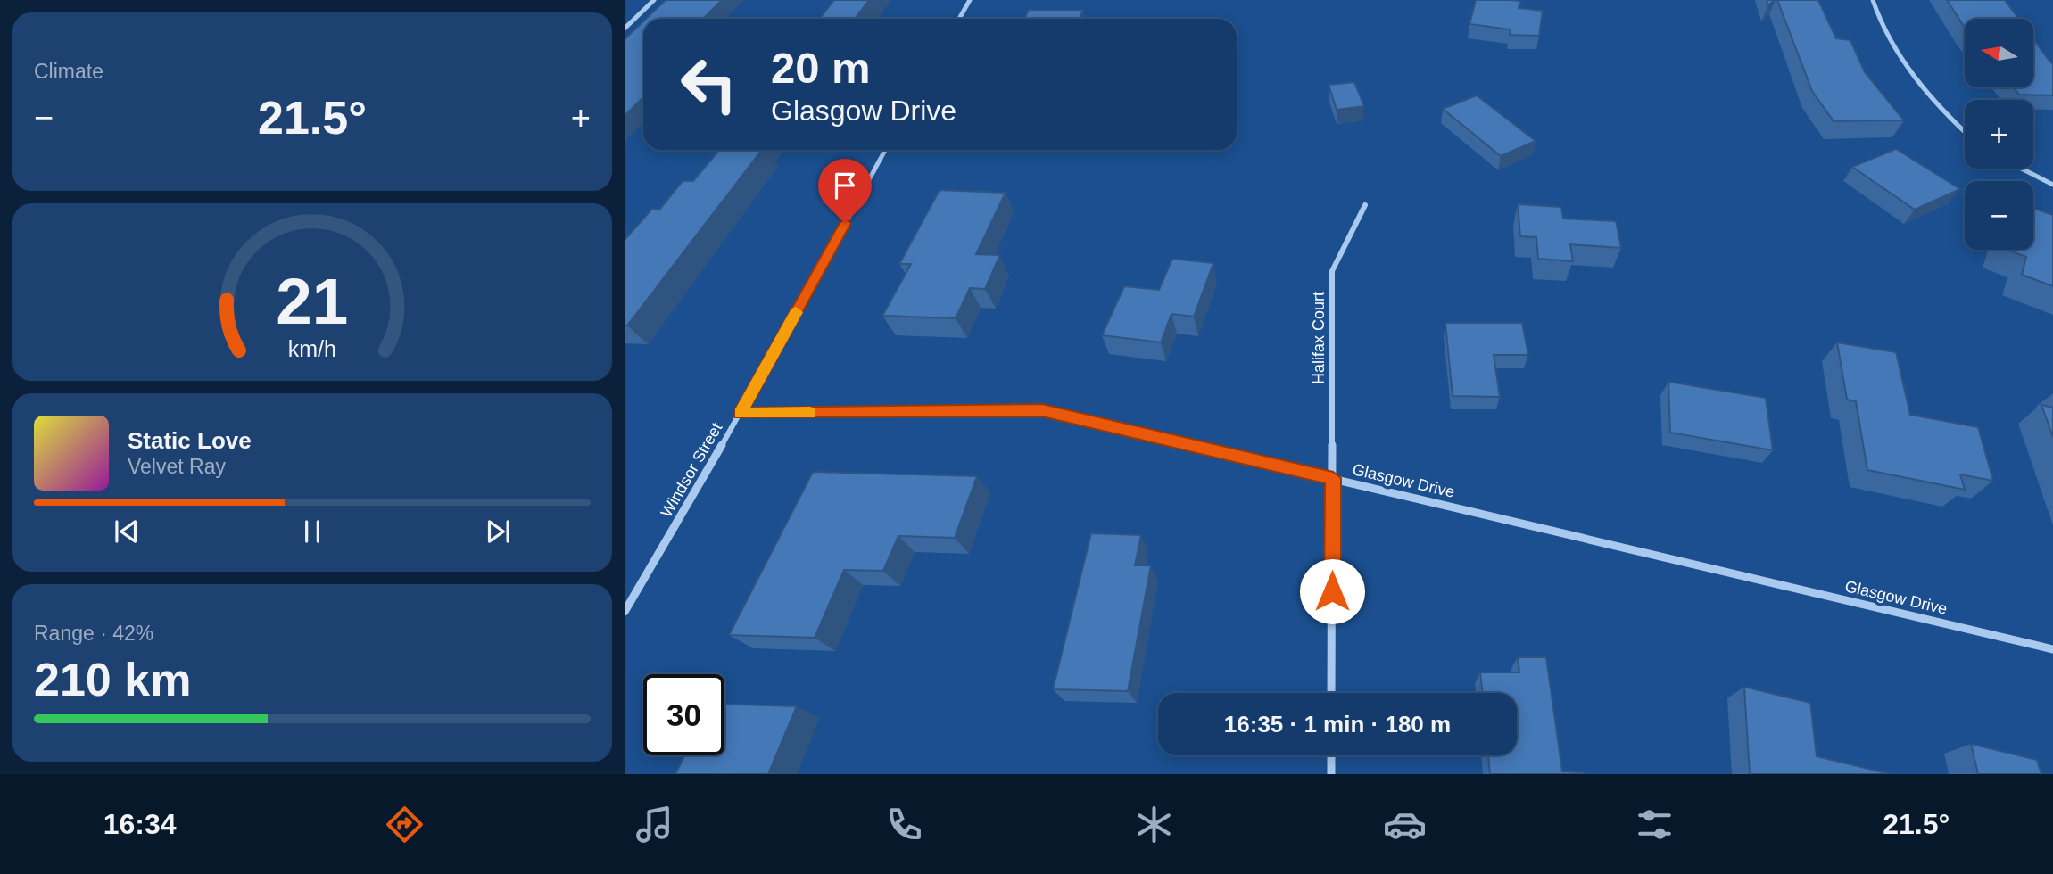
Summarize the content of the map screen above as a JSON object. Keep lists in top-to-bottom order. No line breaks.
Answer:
{"streets":{"street":["Halifax Court","Windsor Street","Glasgow Drive"]},"crossings":[["Halifax Court","Glasgow Drive"],["Windsor Street","Glasgow Drive"]],"north":"left","page":{"tile":["Climate",["Range · 42%","210 km"]],"map_buttons":["+","−"],"turn":["20 m","Glasgow Drive"],"heat":["−","21.5°","+"],"song":["Static Love","Velvet Ray"],"limit":"30","trip":"16:35 · 1 min · 180 m","tabs":["16:34","21.5°"],"gauge":["21","km/h"]}}
